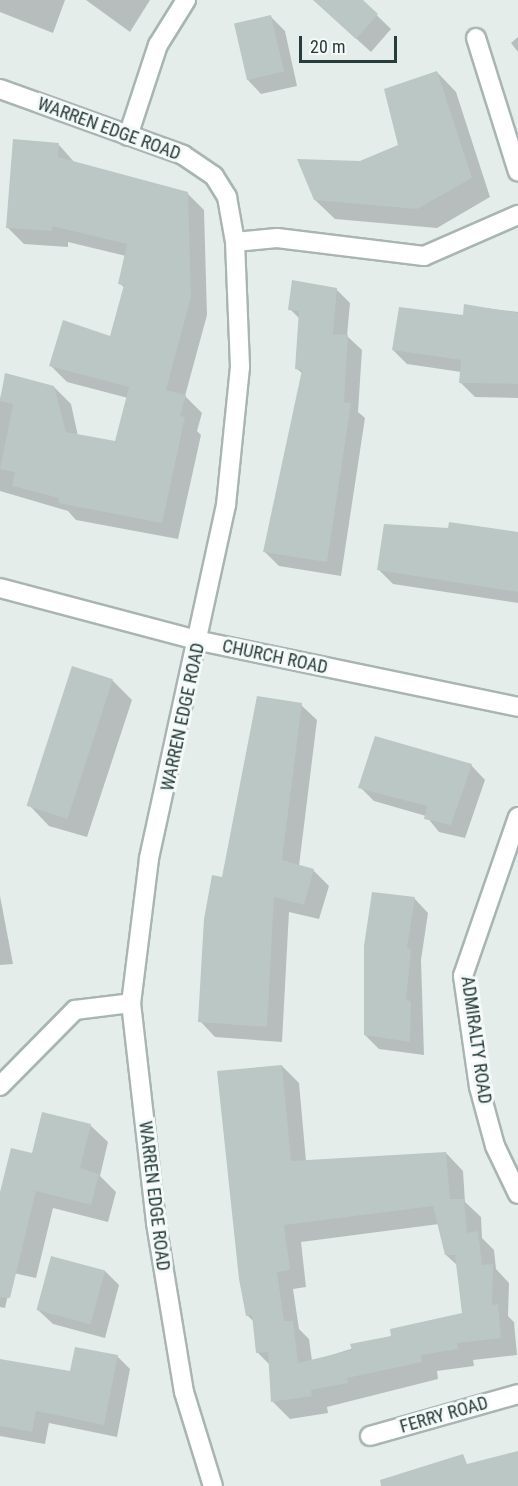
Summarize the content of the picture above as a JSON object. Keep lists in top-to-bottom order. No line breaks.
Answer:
{"streets":{"street":["WARREN EDGE ROAD","CHURCH ROAD","ADMIRALTY ROAD","FERRY ROAD"]},"crossings":[["WARREN EDGE ROAD","CHURCH ROAD"]],"scale_bar":"20 m"}
